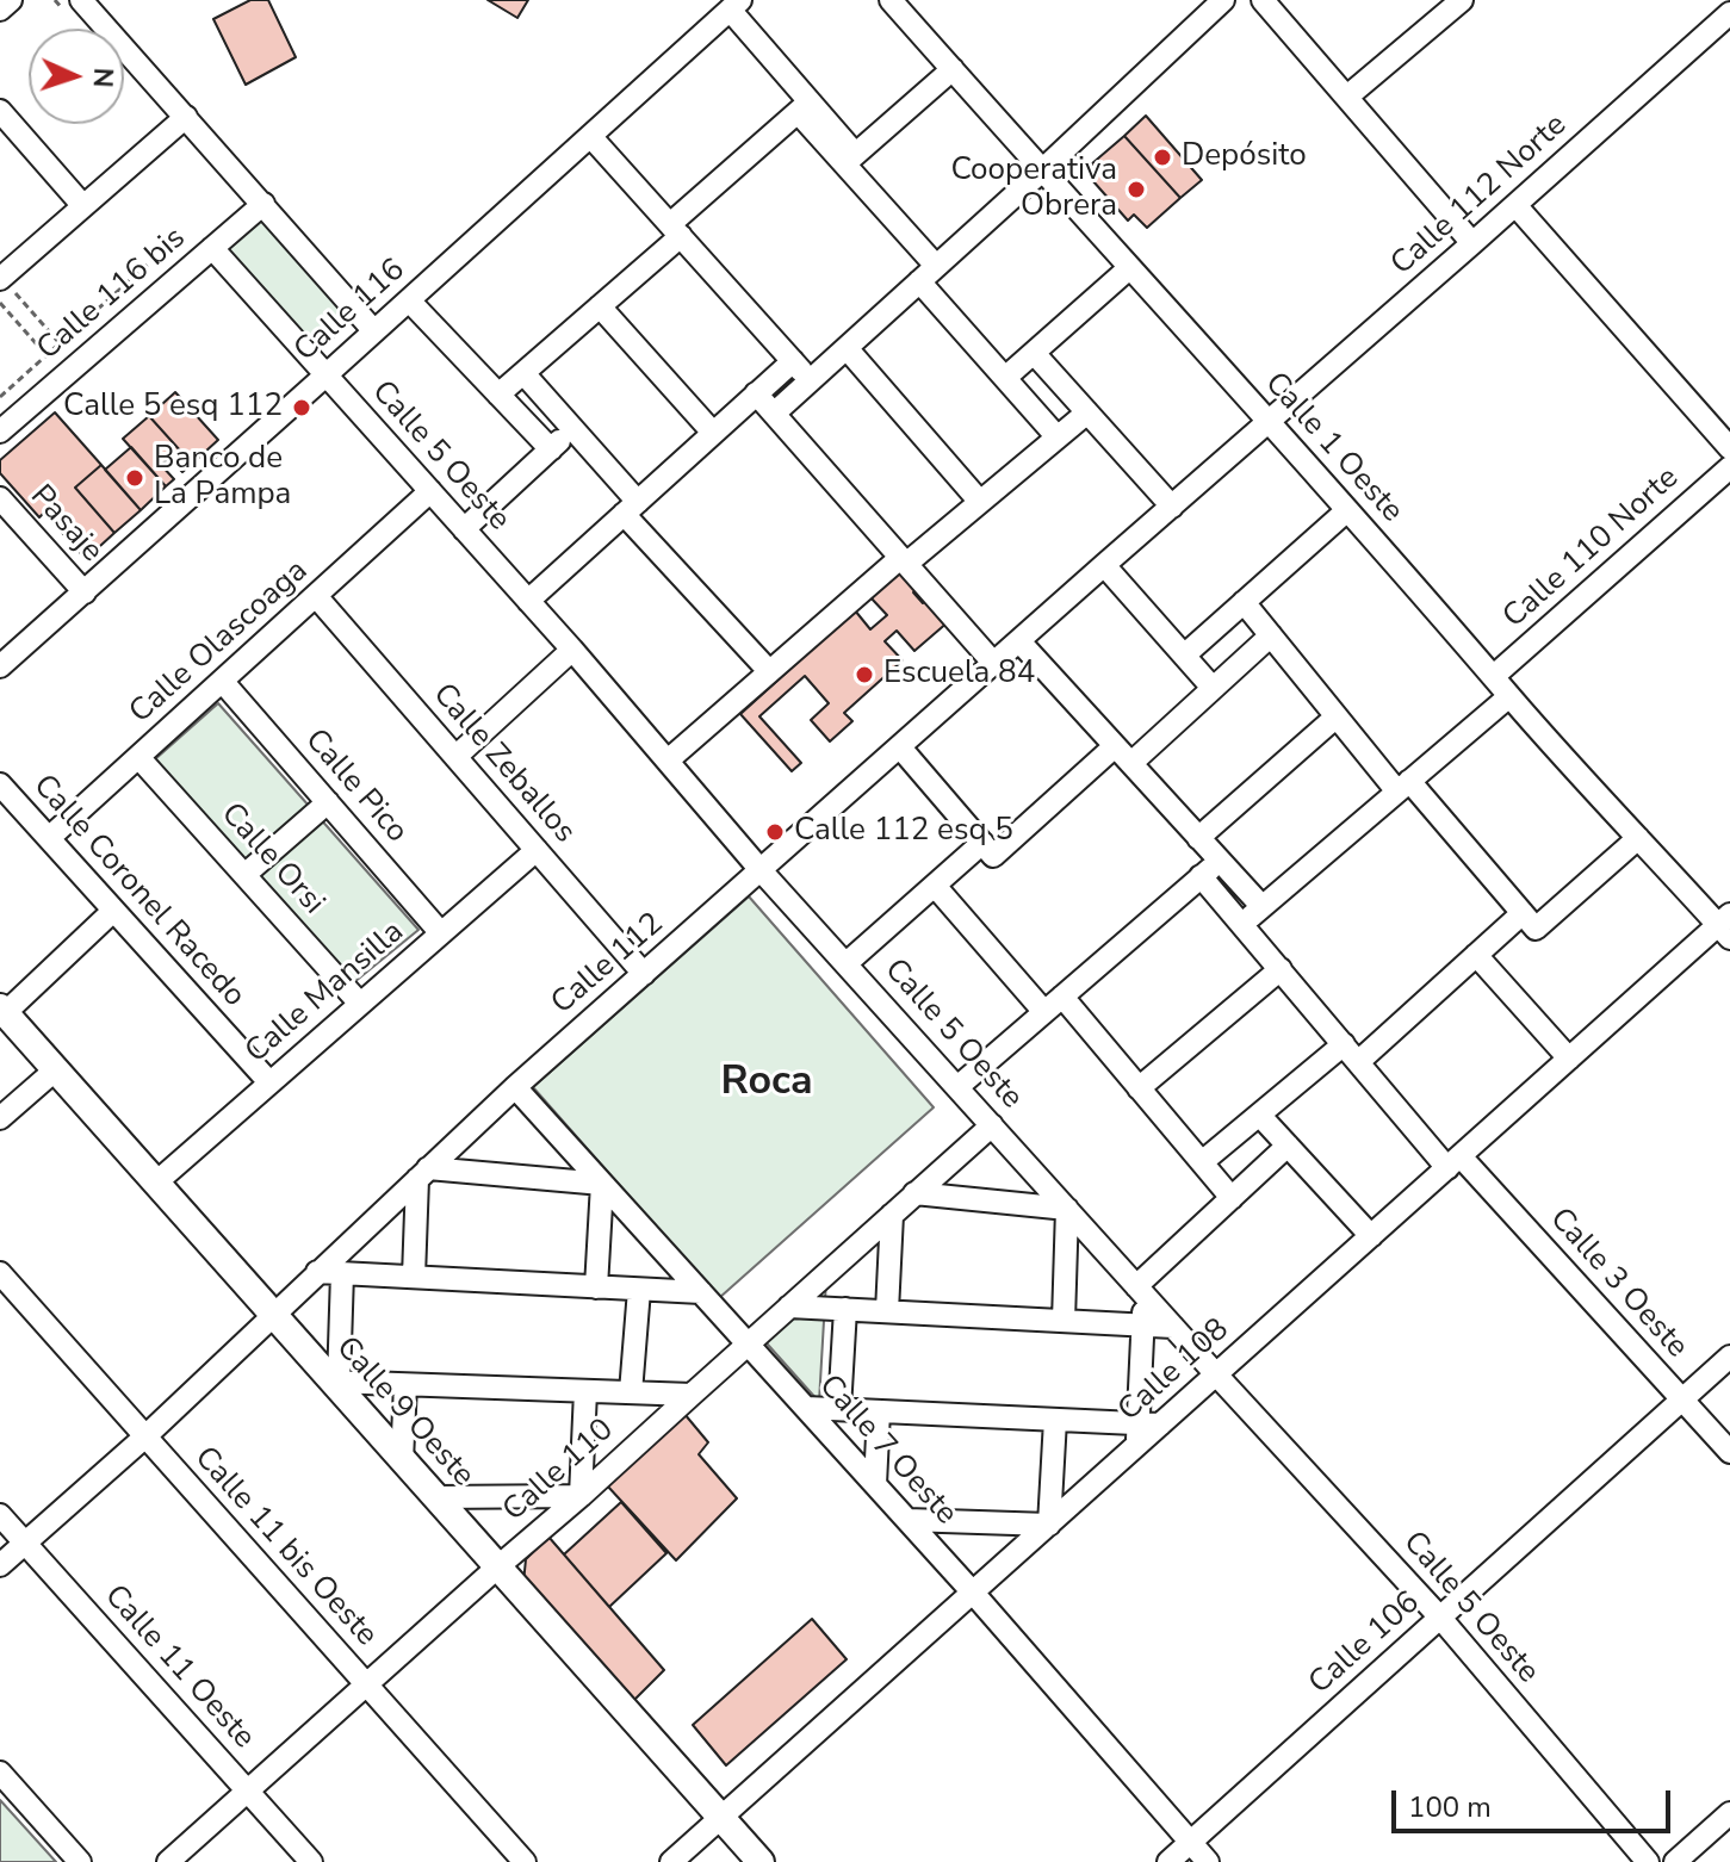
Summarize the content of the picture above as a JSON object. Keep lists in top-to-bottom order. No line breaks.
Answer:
{"streets":{"main road":["Calle 9 Oeste"],"street":["Calle 112 Norte","Calle 116 bis","Calle 116","Calle 1 Oeste","Calle 5 Oeste","Pasaje","Calle 110 Norte","Calle Olascoaga","Calle Zeballos","Calle Pico","Calle Orsi","Calle Coronel Racedo","Calle 112","Calle Mansilla","Calle 3 Oeste","Calle 108","Calle 7 Oeste","Calle 110","Calle 11 bis Oeste","Calle 106","Calle 11 Oeste"]},"crossings":[["Calle 112 Norte","Calle 1 Oeste"],["Calle 112 Norte","Calle 112"],["Calle 116 bis","Calle 5 Oeste"],["Calle 116","Calle 5 Oeste"],["Calle 116","Pasaje"],["Calle 1 Oeste","Calle 110 Norte"],["Calle 1 Oeste","Calle 112"],["Calle 1 Oeste","Calle 108"],["Calle 5 Oeste","Calle Olascoaga"],["Calle 5 Oeste","Calle 112"],["Calle 5 Oeste","Calle 108"],["Calle 5 Oeste","Calle 110"],["Calle 5 Oeste","Calle 106"],["Calle Olascoaga","Calle Zeballos"],["Calle Olascoaga","Calle Pico"],["Calle Olascoaga","Calle Orsi"],["Calle Olascoaga","Calle Coronel Racedo"],["Calle Zeballos","Calle 112"],["Calle Zeballos","Calle Mansilla"],["Calle Pico","Calle Mansilla"],["Calle Orsi","Calle Mansilla"],["Calle Coronel Racedo","Calle Mansilla"],["Calle 112","Calle 9 Oeste"],["Calle 112","Calle 7 Oeste"],["Calle 112","Calle 11 bis Oeste"],["Calle 112","Calle 11 Oeste"],["Calle Mansilla","Calle 9 Oeste"],["Calle 3 Oeste","Calle 108"],["Calle 3 Oeste","Calle 106"],["Calle 108","Calle 9 Oeste"],["Calle 108","Calle 7 Oeste"],["Calle 9 Oeste","Calle 110"],["Calle 7 Oeste","Calle 110"],["Calle 7 Oeste","Calle 106"],["Calle 110","Calle 11 bis Oeste"],["Calle 110","Calle 11 Oeste"]],"districts":["Roca"],"places":["Depósito","Cooperativa Obrera","Calle 5 esq 112","Banco de La Pampa","Escuela 84","Calle 112 esq 5"],"scale_bar":"100 m","north":"right"}
